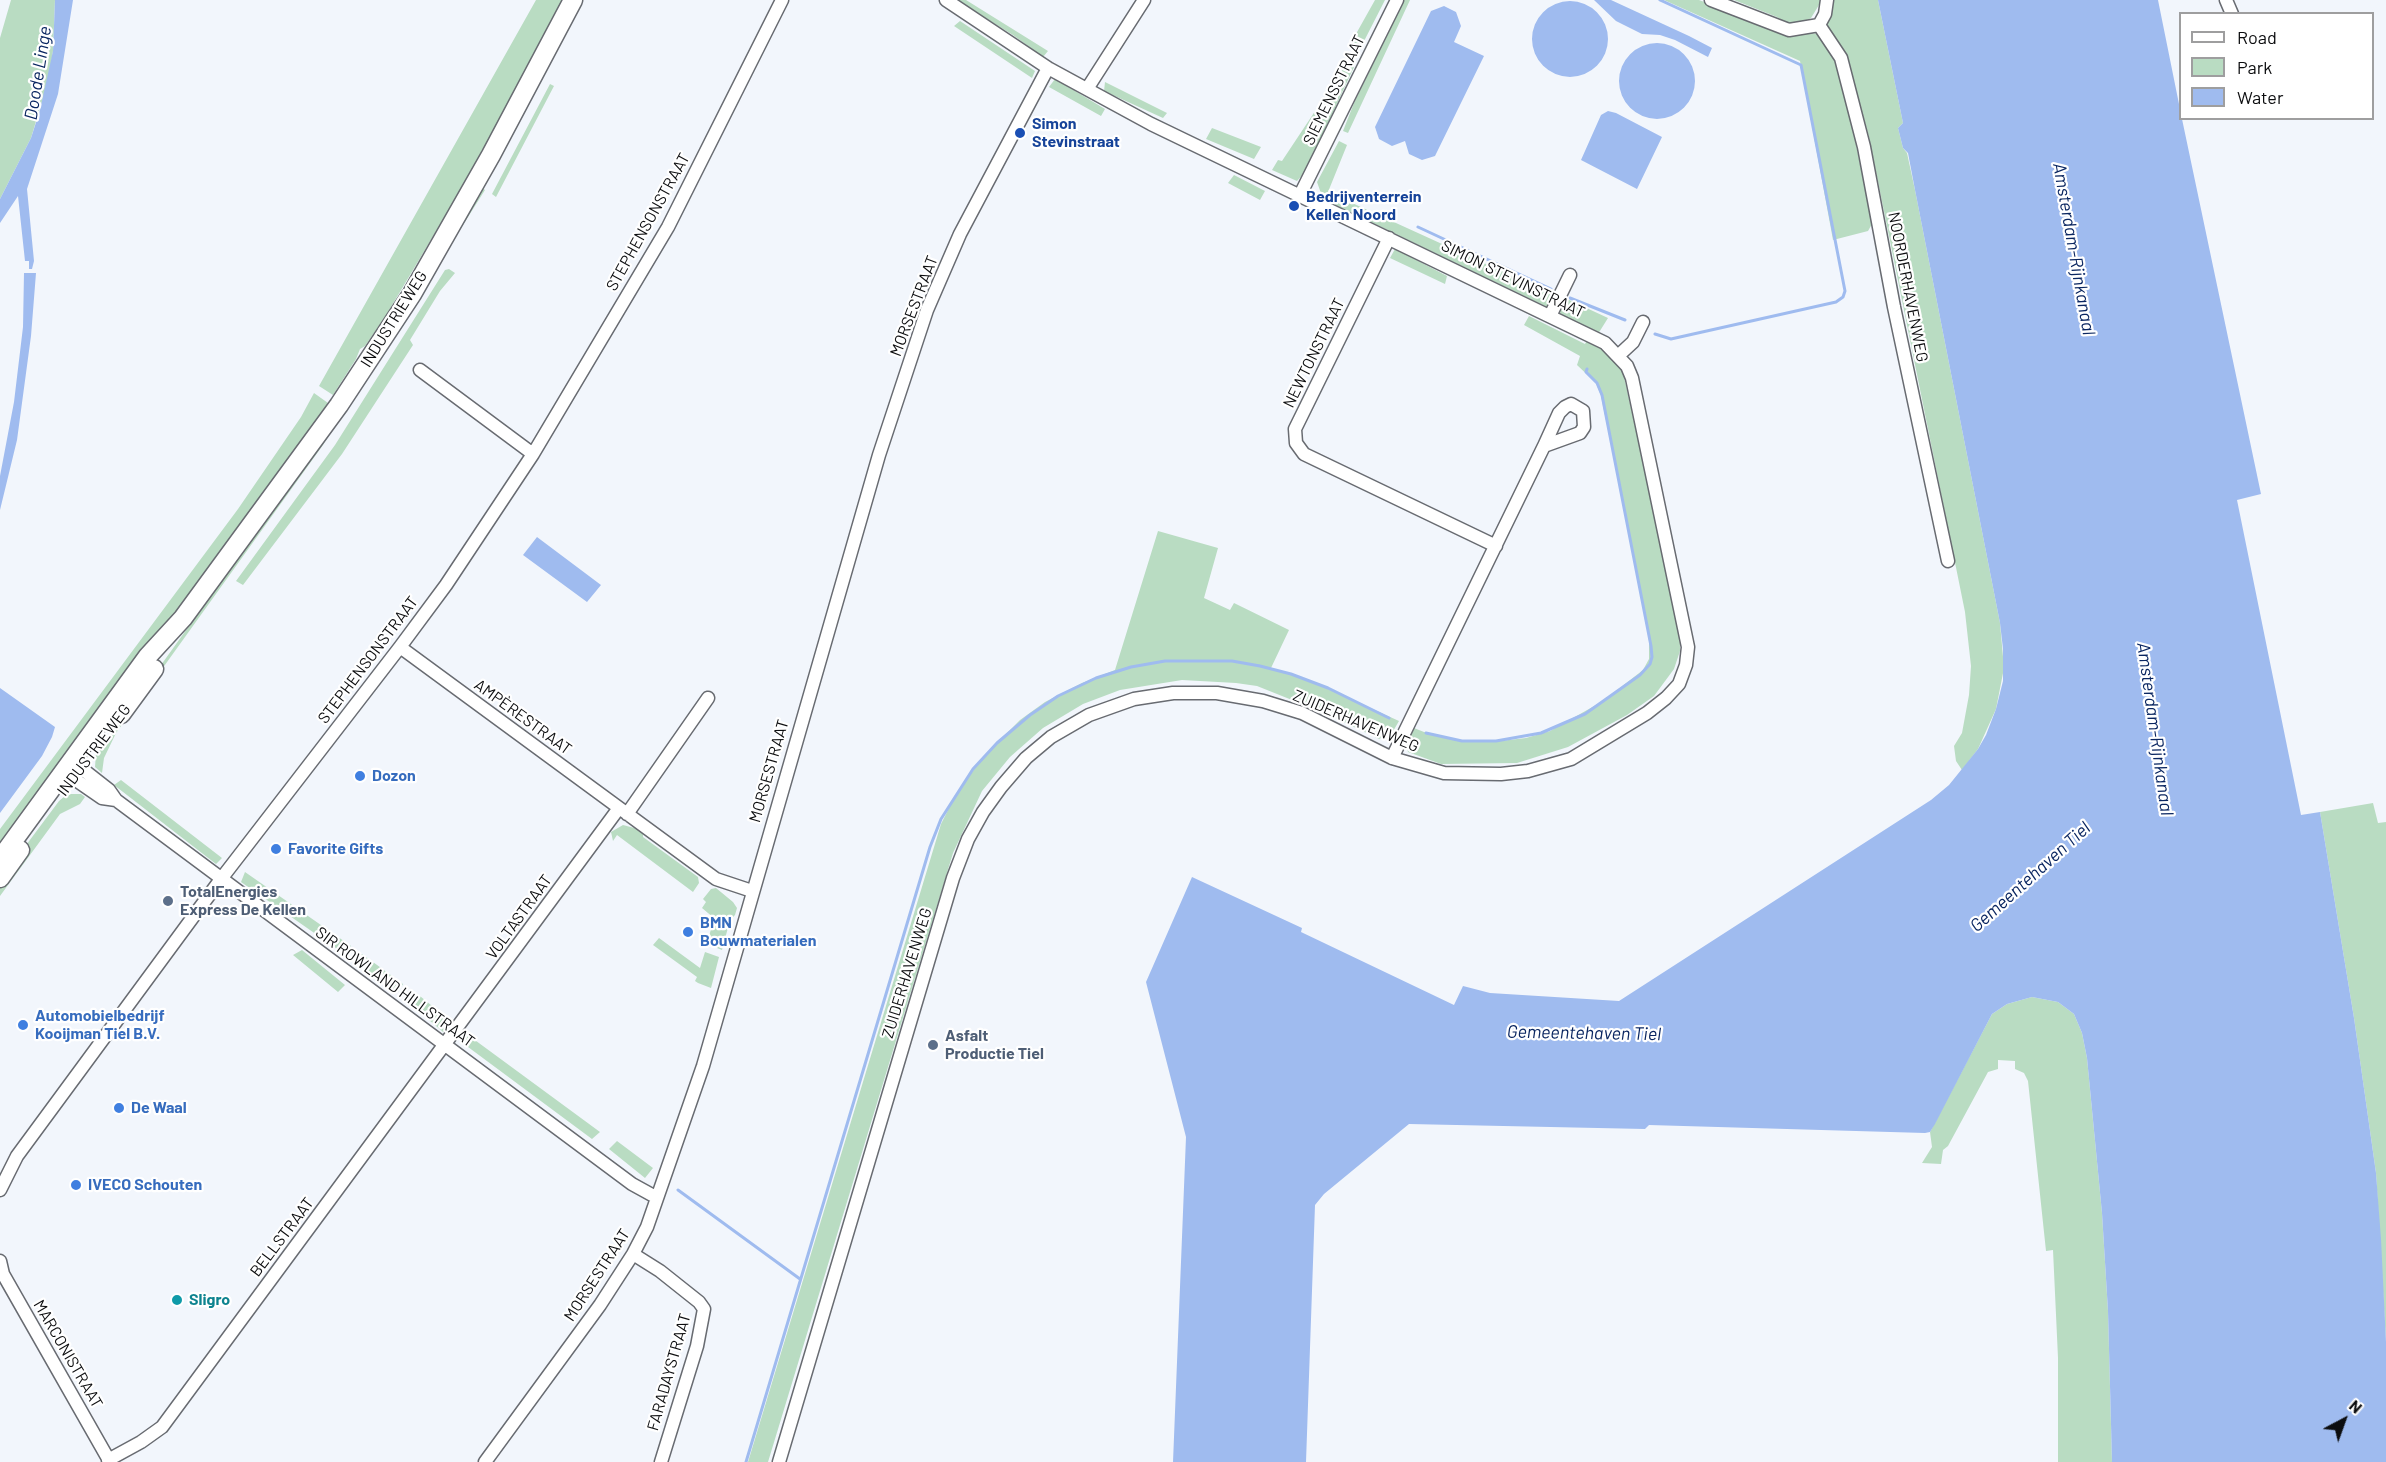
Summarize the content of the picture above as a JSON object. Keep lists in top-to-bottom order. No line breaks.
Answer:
{"streets":{"main road":["INDUSTRIEWEG"],"street":["SIEMENSSTRAAT","STEPHENSONSTRAAT","SIMON STEVINSTRAAT","NOORDERHAVENWEG","MORSESTRAAT","NEWTONSTRAAT","AMPÈRESTRAAT","ZUIDERHAVENWEG","VOLTASTRAAT","SIR ROWLAND HILLSTRAAT","BELLSTRAAT","MARCONISTRAAT","FARADAYSTRAAT"]},"crossings":[["SIEMENSSTRAAT","SIMON STEVINSTRAAT"],["STEPHENSONSTRAAT","AMPÈRESTRAAT"],["STEPHENSONSTRAAT","SIR ROWLAND HILLSTRAAT"],["SIMON STEVINSTRAAT","MORSESTRAAT"],["SIMON STEVINSTRAAT","NEWTONSTRAAT"],["SIMON STEVINSTRAAT","ZUIDERHAVENWEG"],["MORSESTRAAT","AMPÈRESTRAAT"],["MORSESTRAAT","SIR ROWLAND HILLSTRAAT"],["MORSESTRAAT","FARADAYSTRAAT"],["INDUSTRIEWEG","SIR ROWLAND HILLSTRAAT"],["AMPÈRESTRAAT","VOLTASTRAAT"],["VOLTASTRAAT","SIR ROWLAND HILLSTRAAT"],["VOLTASTRAAT","BELLSTRAAT"],["SIR ROWLAND HILLSTRAAT","BELLSTRAAT"],["BELLSTRAAT","MARCONISTRAAT"]],"water":["Doode Linge","Amsterdam-Rijnkanaal","Gemeentehaven Tiel"],"places":["Simon Stevinstraat","Bedrijventerrein Kellen Noord","Dozon","Favorite Gifts","TotalEnergies Express De Kellen","BMN Bouwmaterialen","Automobielbedrijf Kooijman Tiel B.V.","Asfalt Productie Tiel","De Waal","IVECO Schouten","Sligro"],"legend":["Road","Park","Water"],"north":"top right"}
